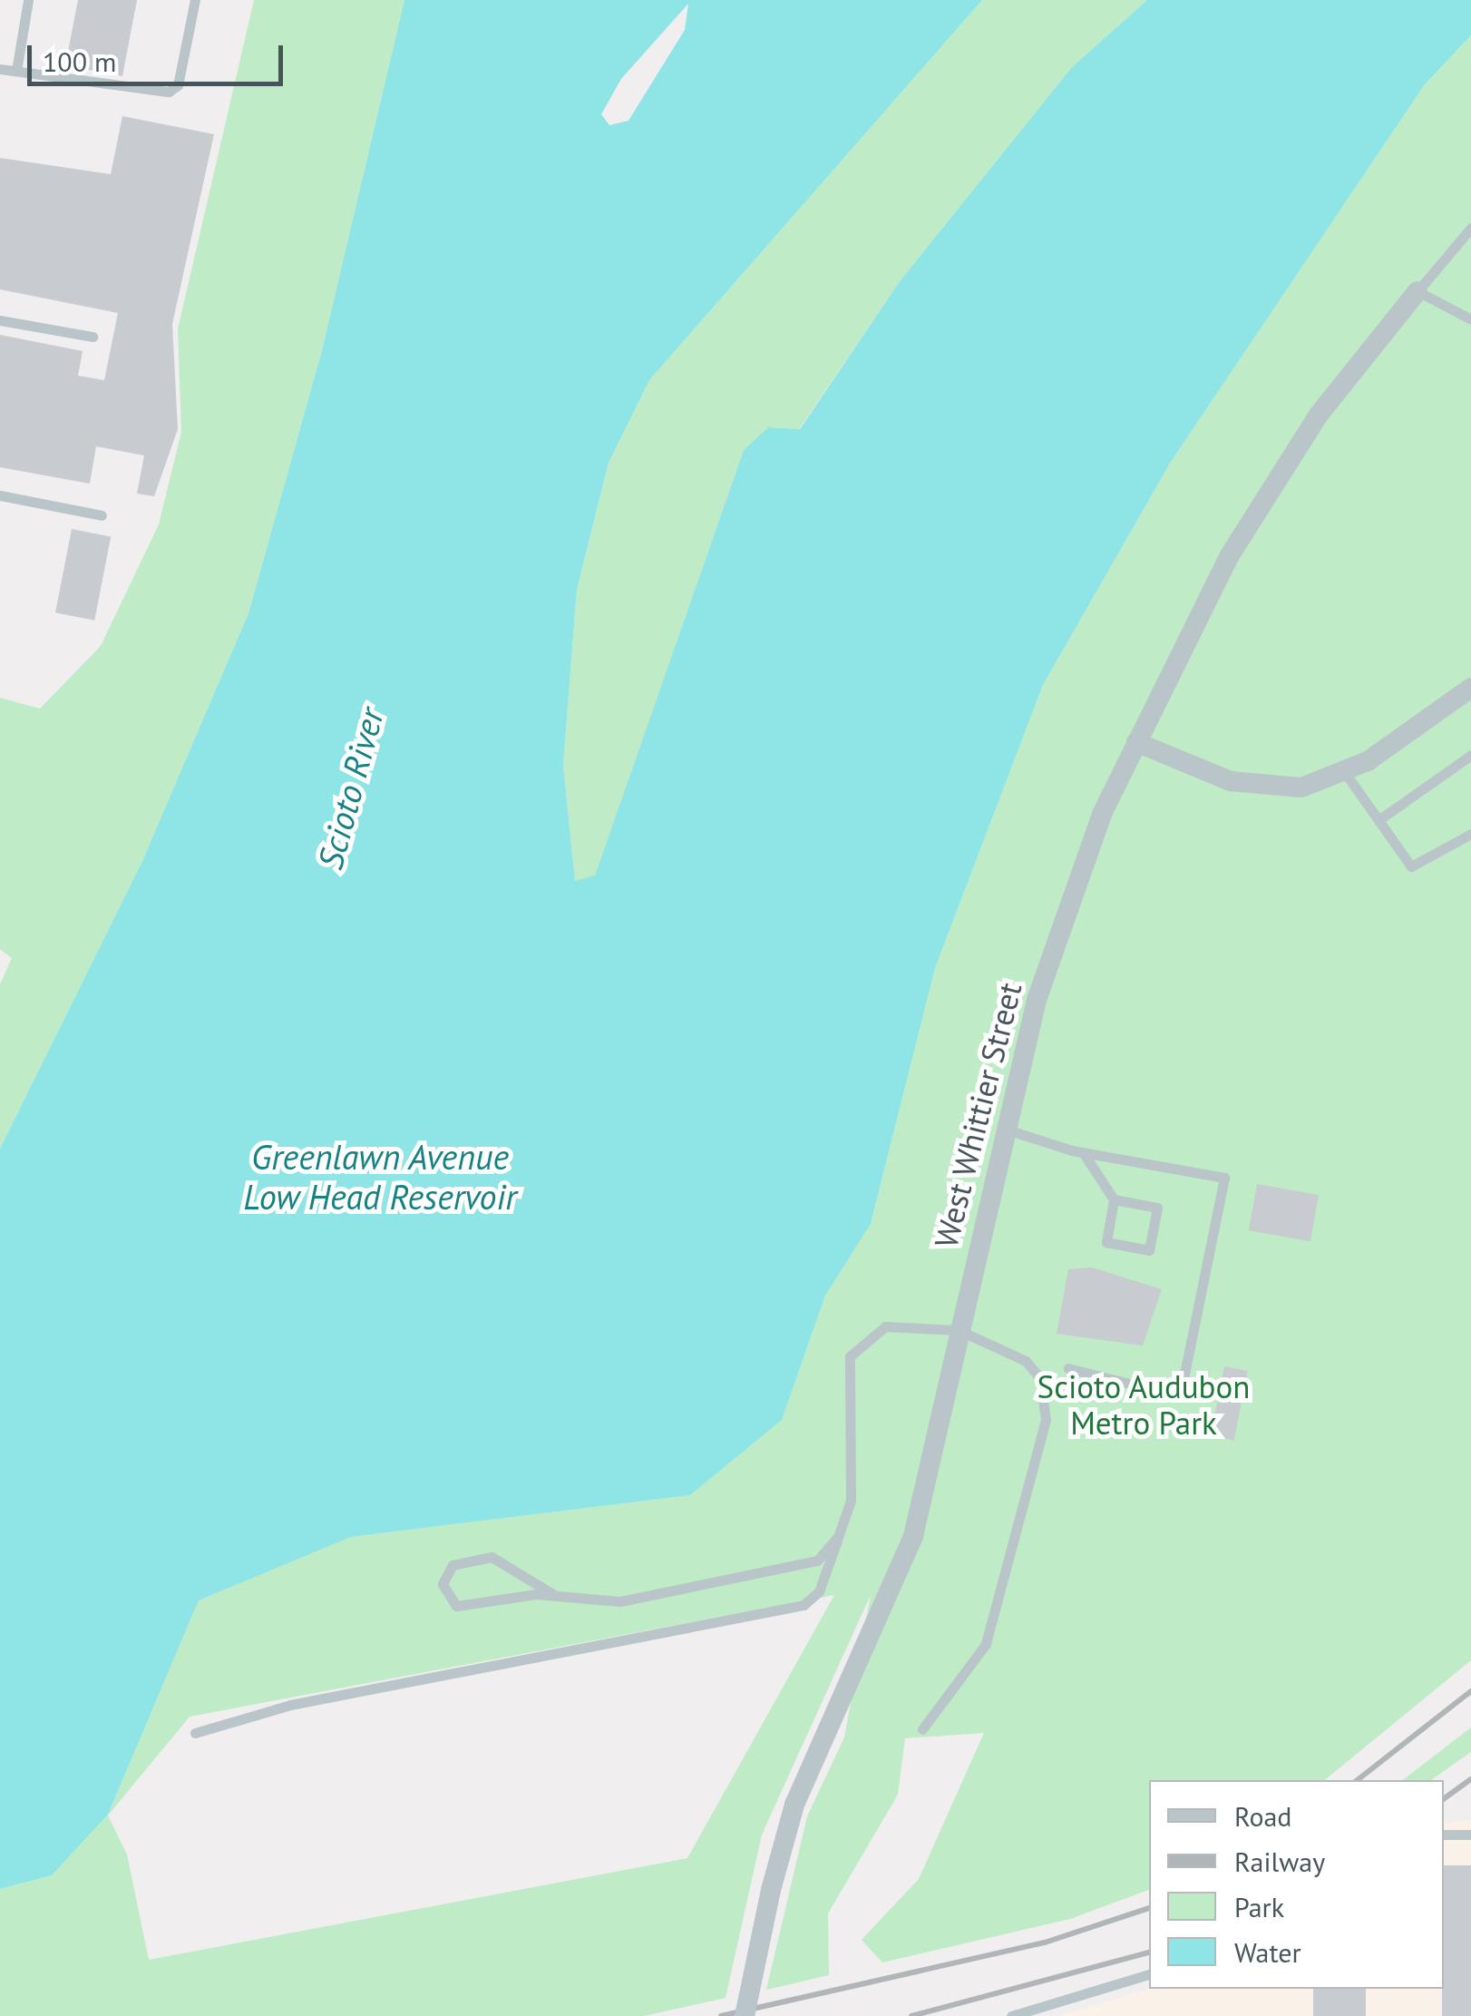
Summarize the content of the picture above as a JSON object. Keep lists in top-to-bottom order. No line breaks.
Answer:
{"streets":{"street":["West Whittier Street"]},"water":["Scioto River","Greenlawn Avenue Low Head Reservoir"],"parks":["Scioto Audubon Metro Park"],"legend":["Road","Railway","Park","Water"],"scale_bar":"100 m"}
